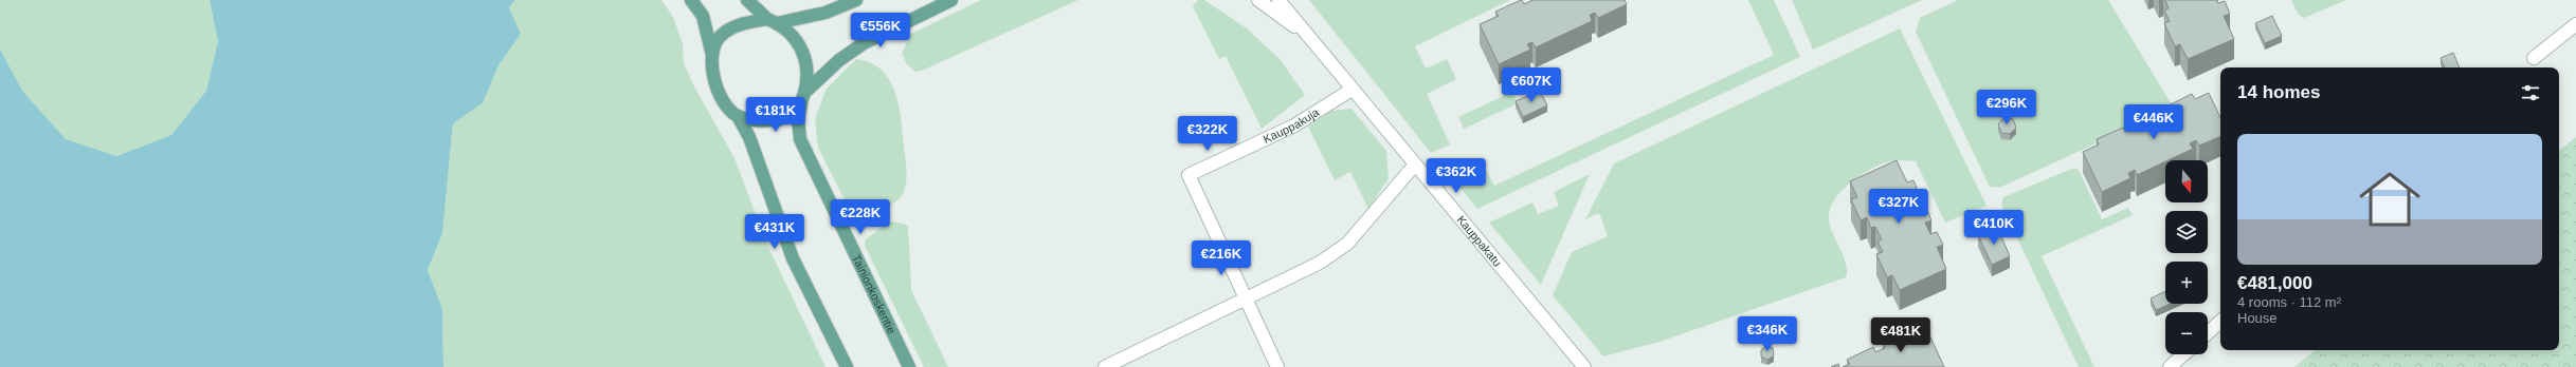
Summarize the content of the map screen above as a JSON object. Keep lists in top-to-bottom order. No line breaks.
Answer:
{"streets":{"main road":["Tainionkoskentie"],"street":["Kauppakuja","Kauppakatu"]},"crossings":[["Kauppakuja","Kauppakatu"]],"north":"bottom","page":{"price":["€556K","€607K","€296K","€181K","€446K","€322K","€362K","€327K","€228K","€410K","€431K","€216K","€346K","€481K"],"heading":"14 homes","list":[{"name":"€481,000","note":"4 rooms · 112 m² · House"}],"map_buttons":["+","−"]}}
